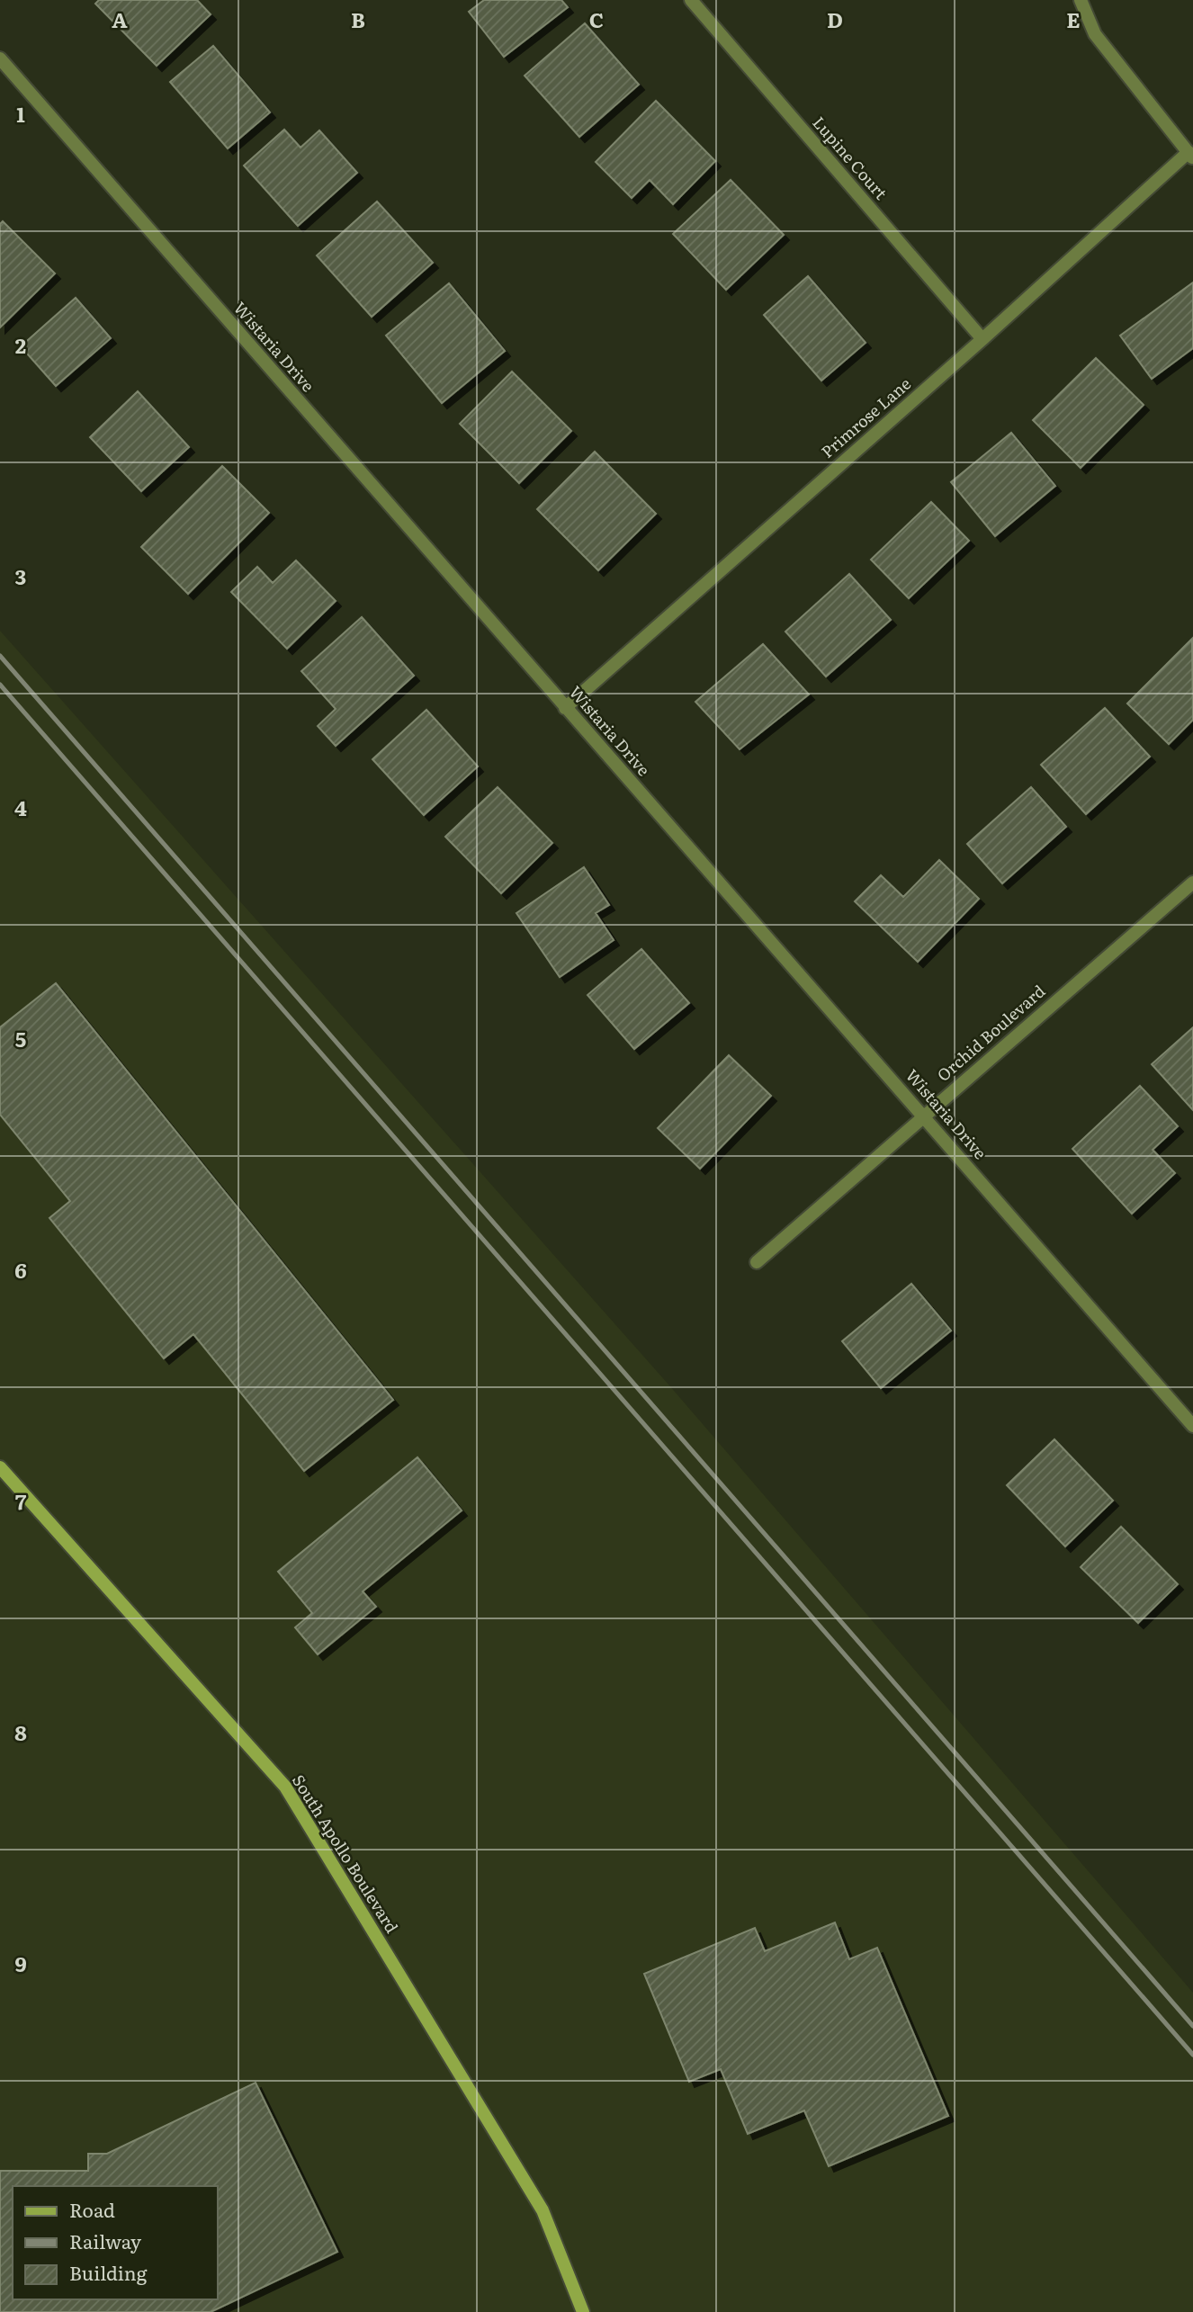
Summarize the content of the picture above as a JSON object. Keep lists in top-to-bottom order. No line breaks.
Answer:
{"streets":{"street":["Lupine Court","Wistaria Drive","Primrose Lane","Orchid Boulevard","South Apollo Boulevard"]},"crossings":[["Lupine Court","Primrose Lane"],["Wistaria Drive","Primrose Lane"],["Wistaria Drive","Orchid Boulevard"]],"legend":["Road","Railway","Building"],"grid":{"columns":["A","B","C","D","E"],"rows":["1","2","3","4","5","6","7","8","9"]}}
